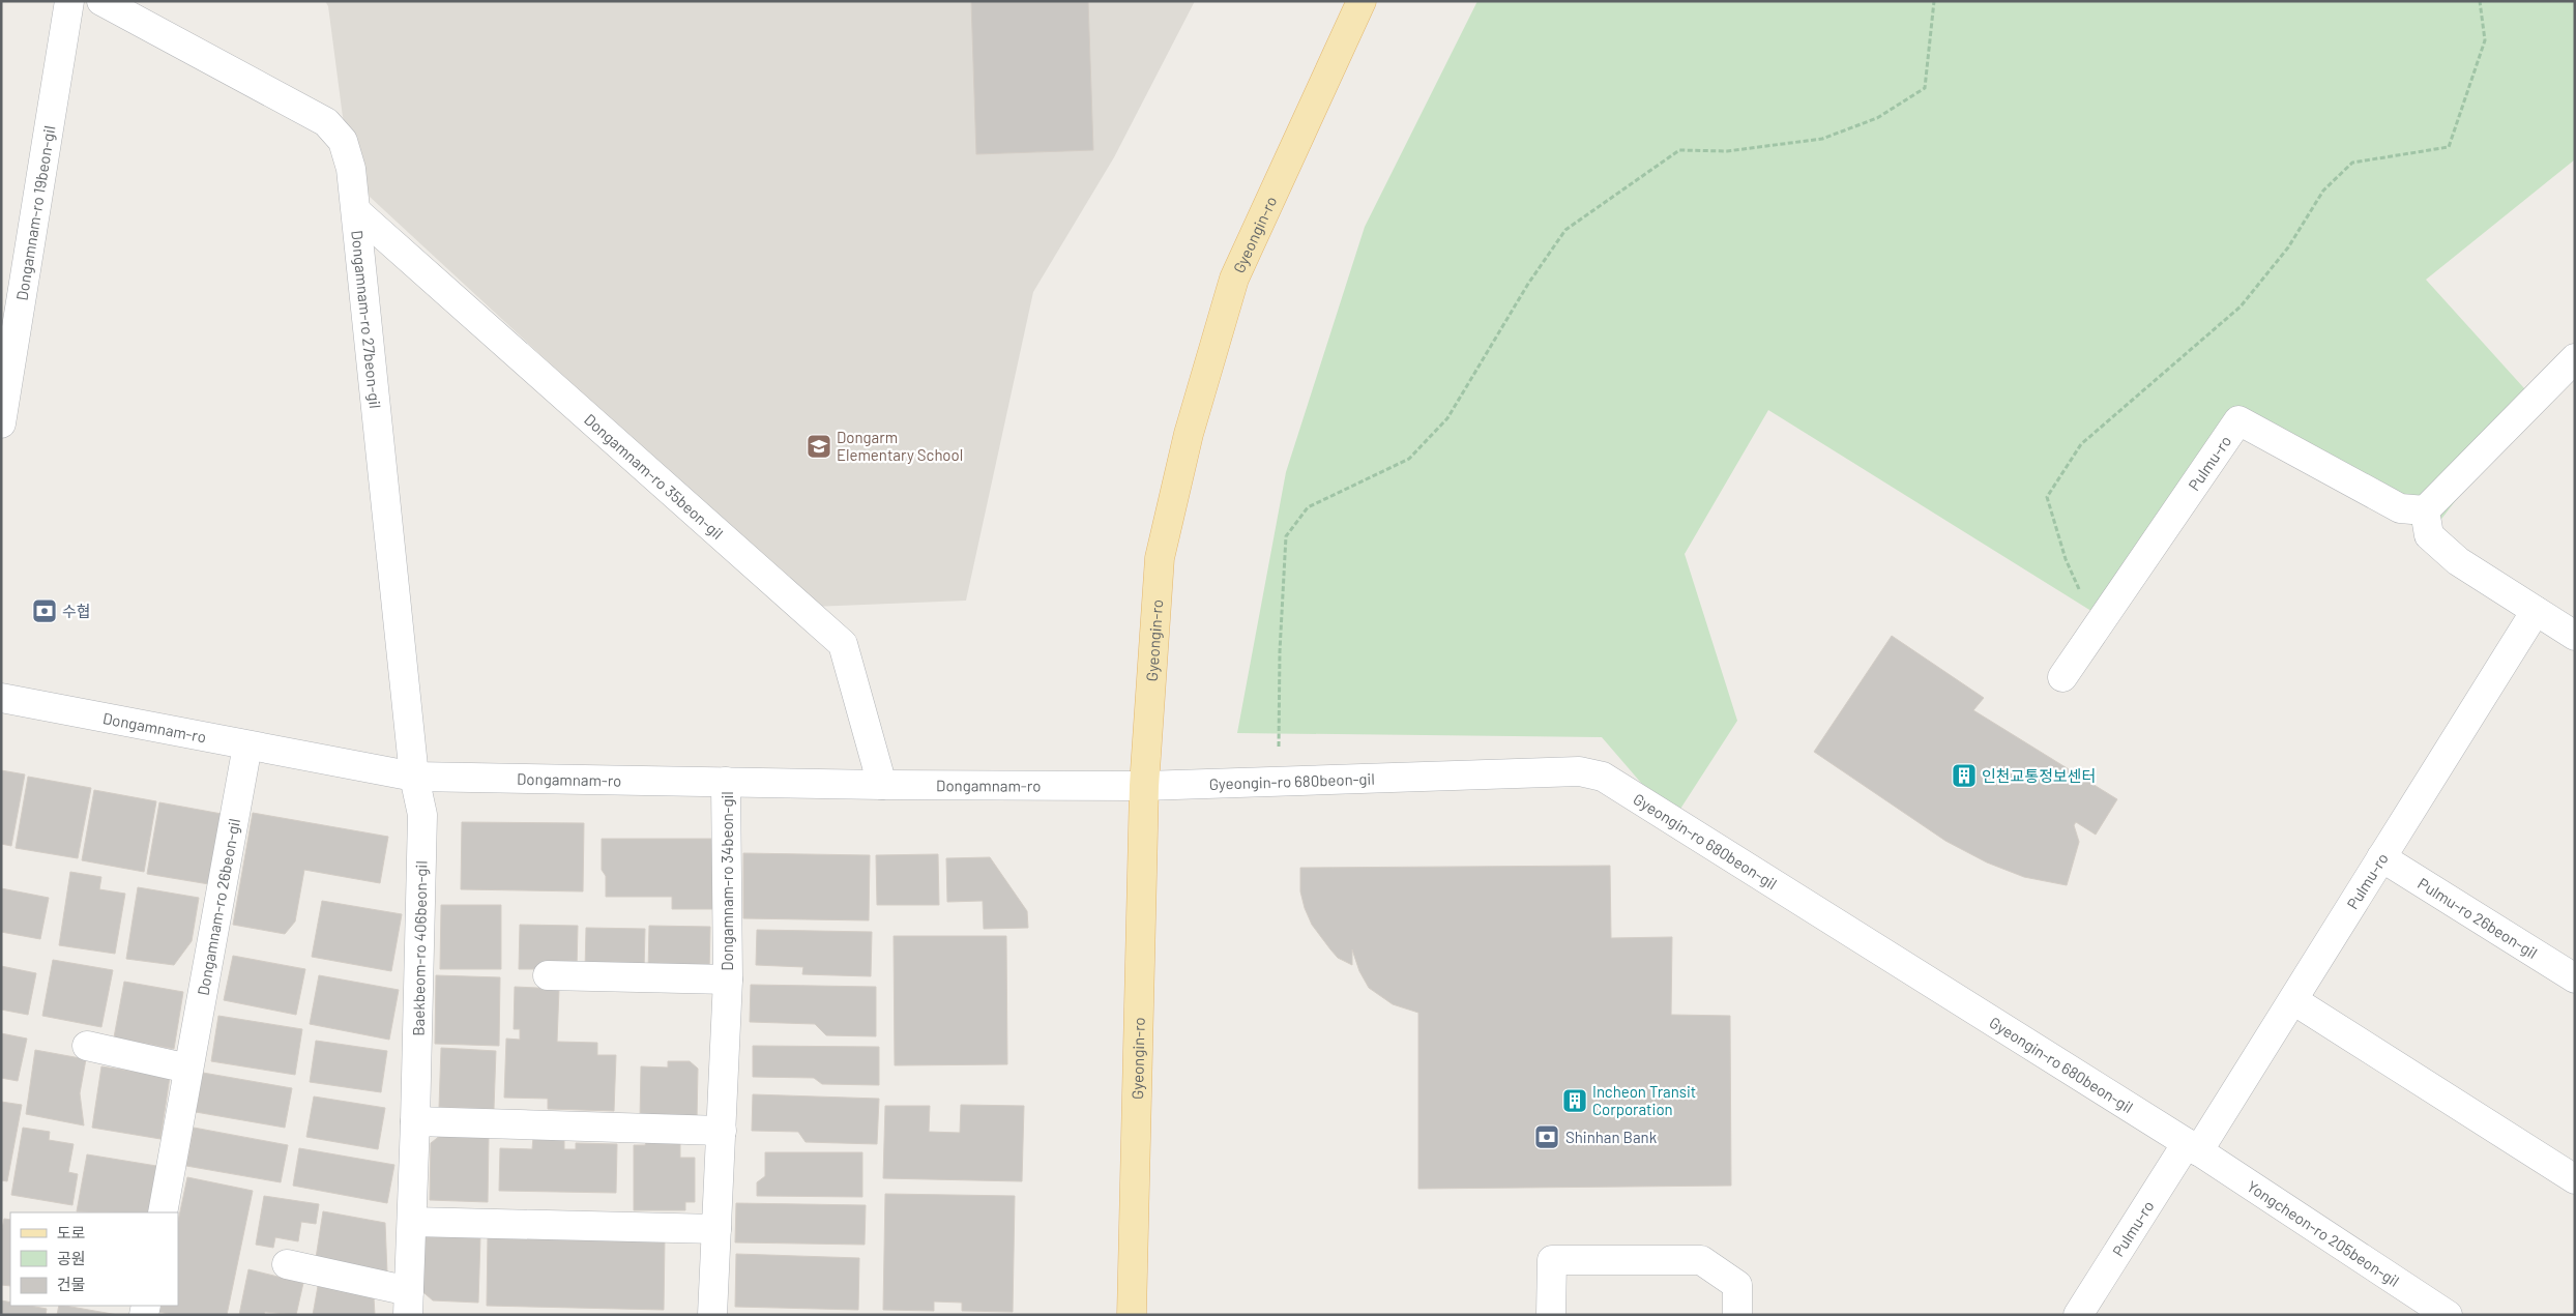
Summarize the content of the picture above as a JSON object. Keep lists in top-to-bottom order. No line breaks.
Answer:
{"streets":{"main road":["Gyeongin-ro"],"street":["Dongamnam-ro 19beon-gil","Dongamnam-ro 27beon-gil","Pulmu-ro","Dongamnam-ro 35beon-gil","Dongamnam-ro","Gyeongin-ro 680beon-gil","Dongamnam-ro 34beon-gil","Dongamnam-ro 26beon-gil","Pulmu-ro 26beon-gil","Baekbeom-ro 406beon-gil","Yongcheon-ro 205beon-gil"]},"crossings":[["Gyeongin-ro","Dongamnam-ro"],["Gyeongin-ro","Gyeongin-ro 680beon-gil"],["Dongamnam-ro 27beon-gil","Dongamnam-ro 35beon-gil"],["Dongamnam-ro 27beon-gil","Dongamnam-ro"],["Dongamnam-ro 27beon-gil","Baekbeom-ro 406beon-gil"],["Pulmu-ro","Gyeongin-ro 680beon-gil"],["Pulmu-ro","Pulmu-ro 26beon-gil"],["Pulmu-ro","Yongcheon-ro 205beon-gil"],["Dongamnam-ro 35beon-gil","Dongamnam-ro"],["Dongamnam-ro","Gyeongin-ro 680beon-gil"],["Dongamnam-ro","Dongamnam-ro 34beon-gil"],["Dongamnam-ro","Dongamnam-ro 26beon-gil"],["Dongamnam-ro","Baekbeom-ro 406beon-gil"],["Gyeongin-ro 680beon-gil","Yongcheon-ro 205beon-gil"]],"places":{"school or university":["Dongarm Elementary School"],"bank":["수협","Shinhan Bank"],"building":["인천교통정보센터","Incheon Transit Corporation"]},"legend":["도로","공원","건물"]}
